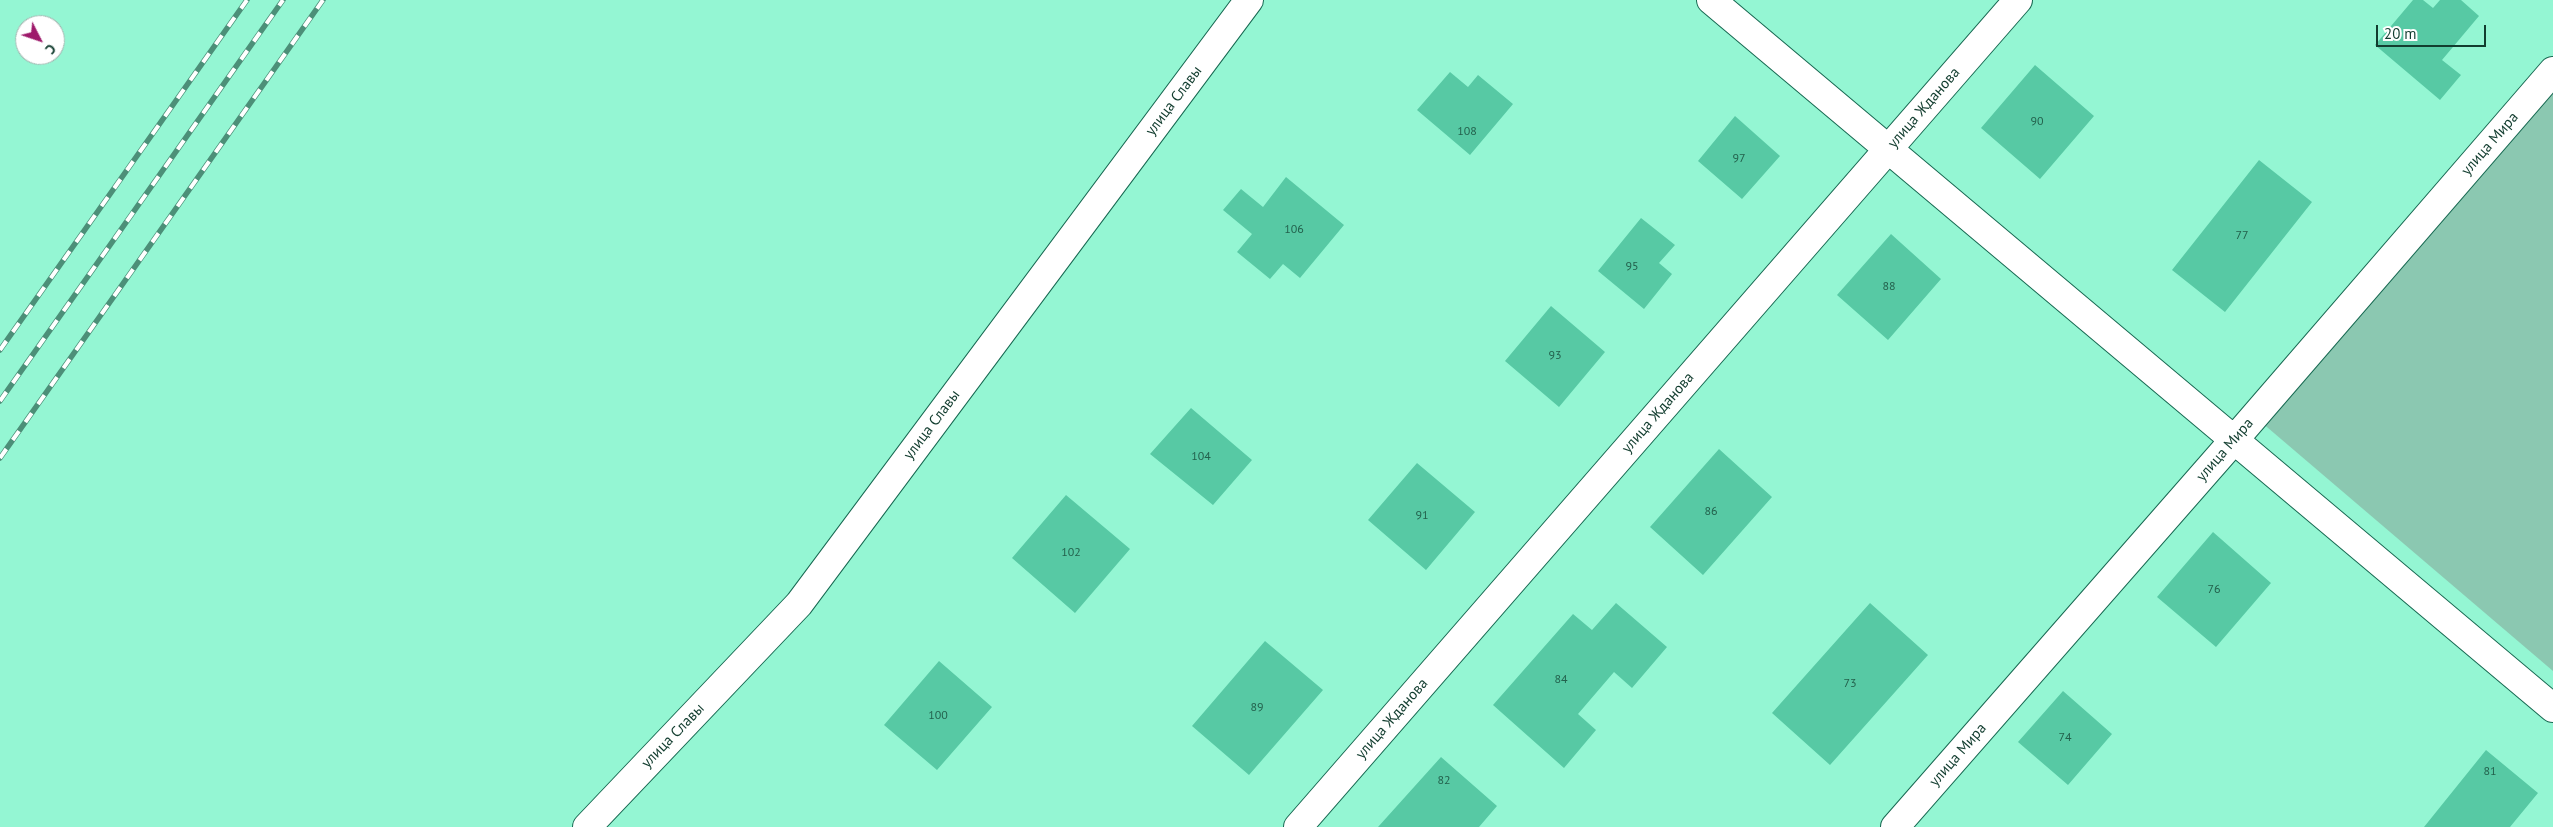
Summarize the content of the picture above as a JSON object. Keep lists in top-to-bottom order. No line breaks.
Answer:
{"streets":{"street":["улица Славы","улица Жданова","улица Мира"]},"house_numbers":["90","108","97","106","77","95","88","93","104","86","91","102","76","84","73","89","100","74","81","82"],"scale_bar":"20 m","north":"bottom right"}
